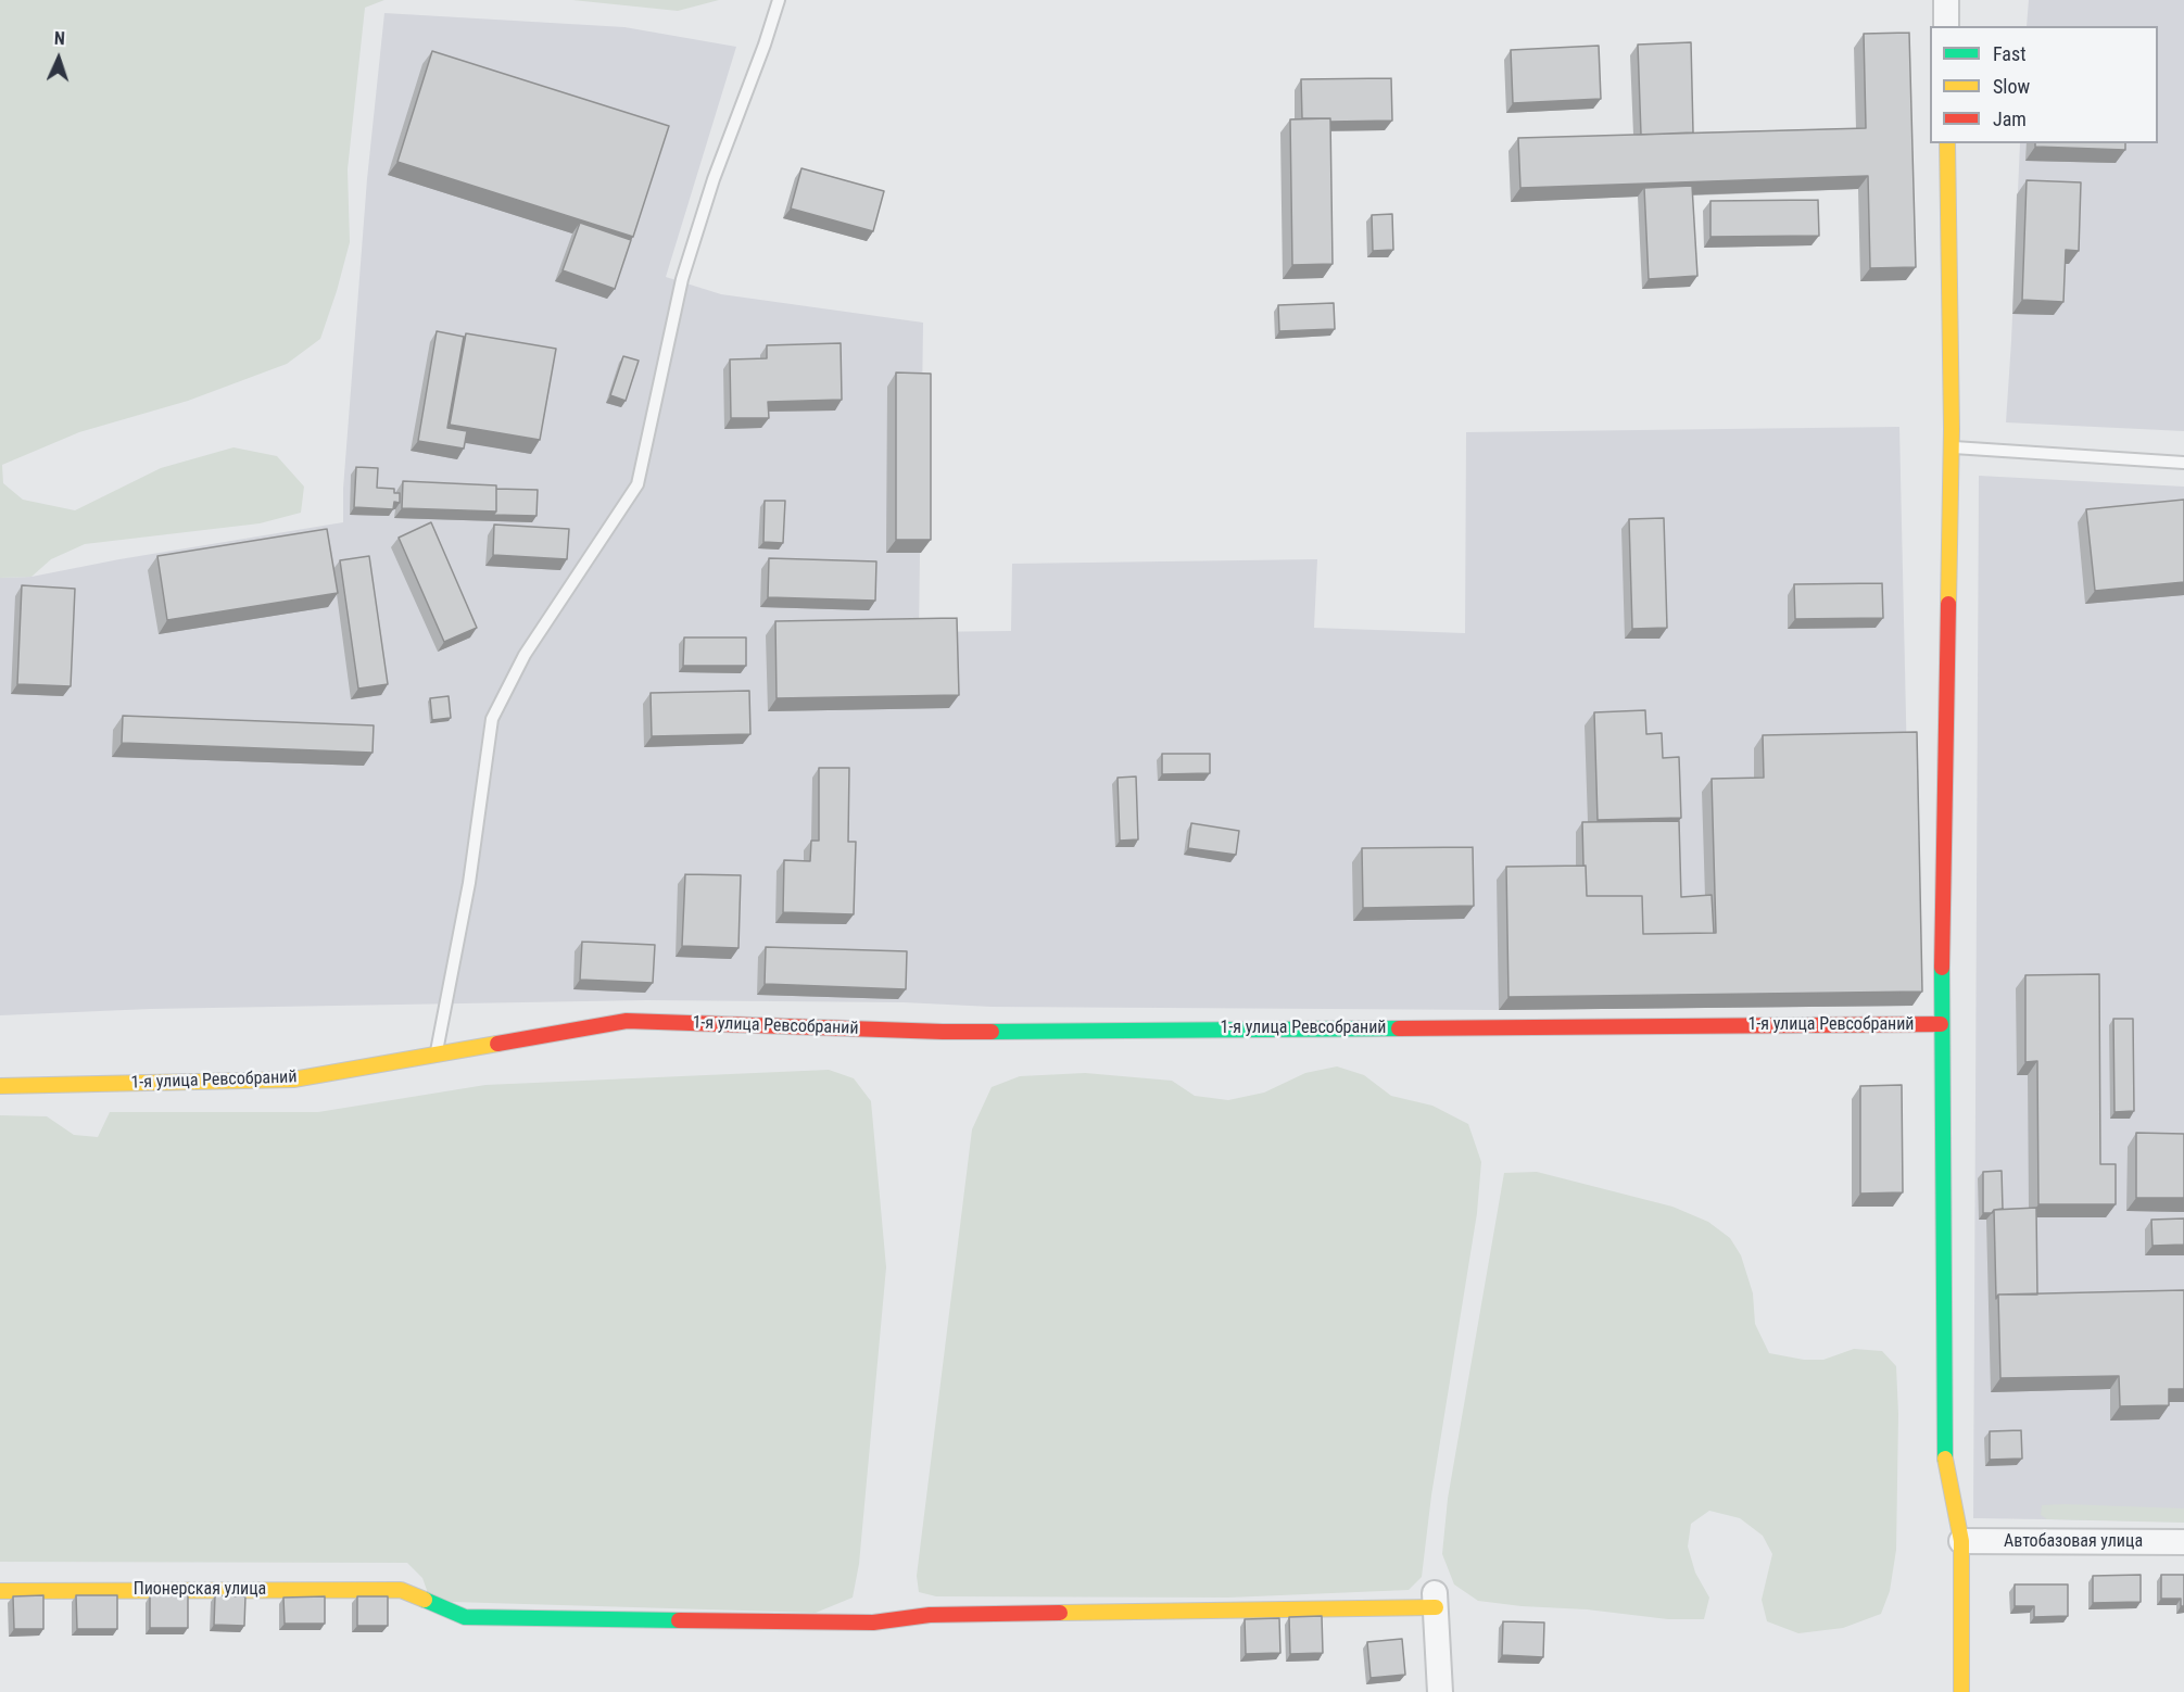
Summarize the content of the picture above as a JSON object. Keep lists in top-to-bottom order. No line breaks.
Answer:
{"streets":{"street":["1-я улица Ревсобраний","Автобазовая улица","Пионерская улица"]},"legend":["Fast","Slow","Jam"],"north":"top"}
